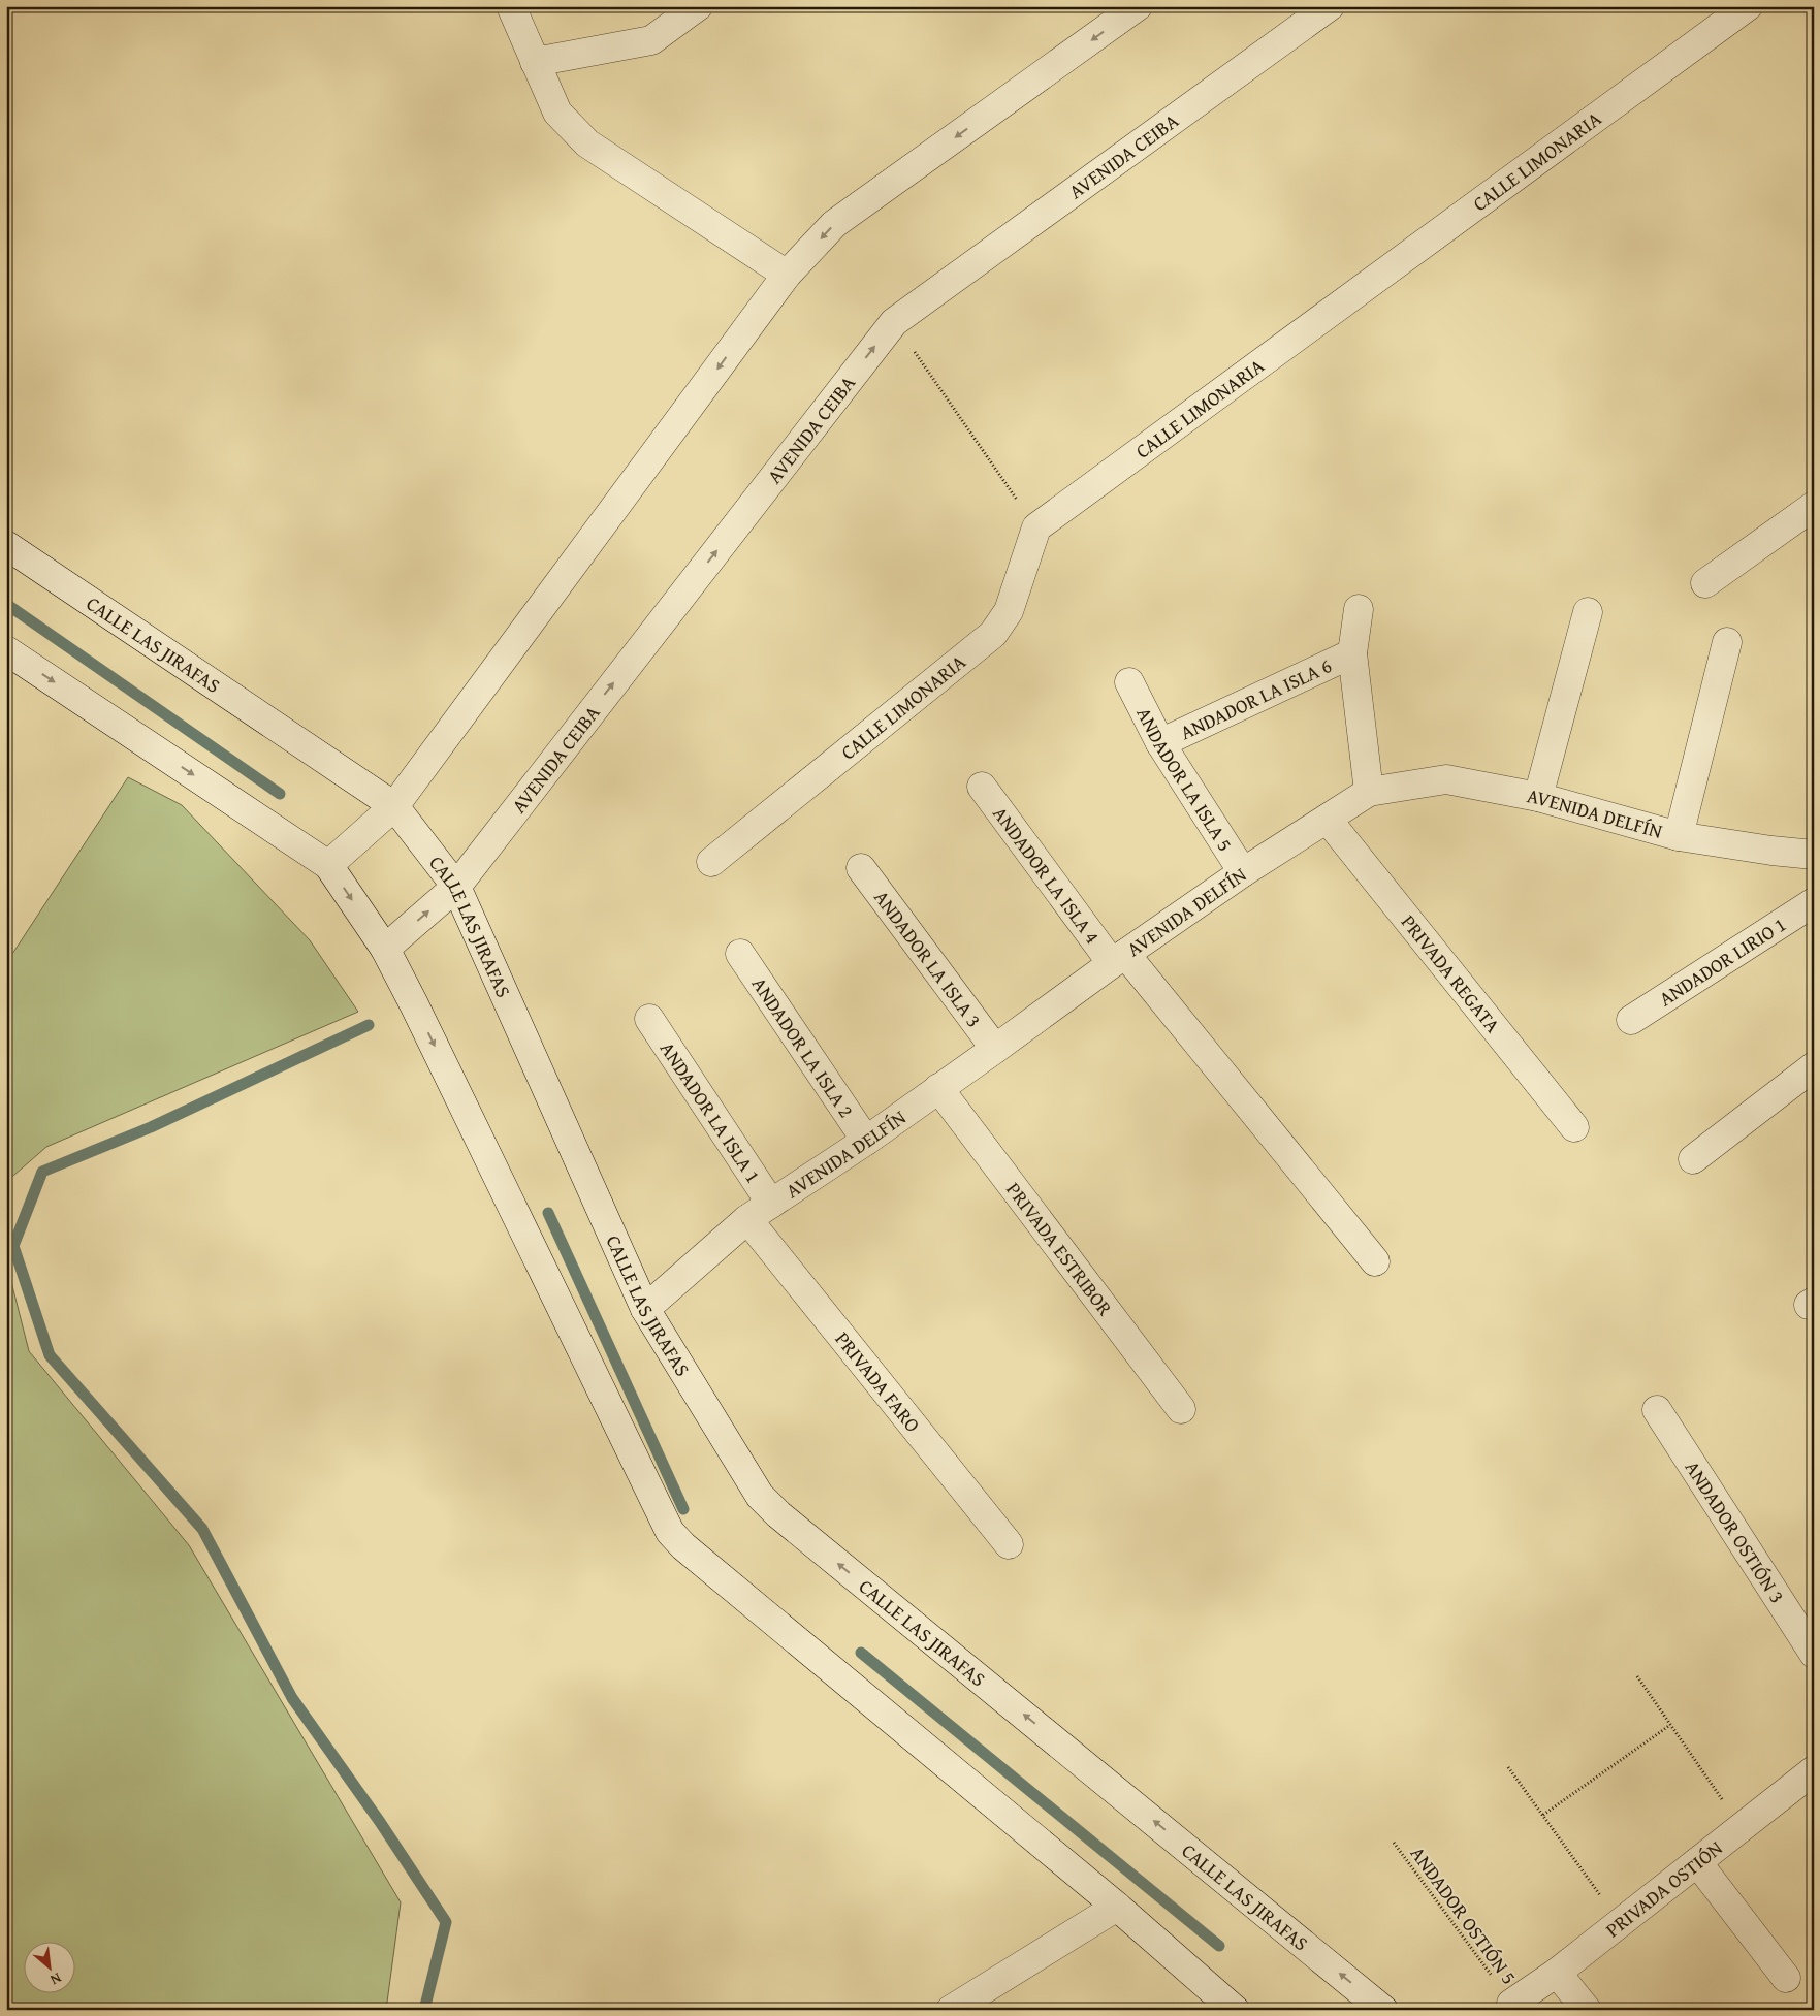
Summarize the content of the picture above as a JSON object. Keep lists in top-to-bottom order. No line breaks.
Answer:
{"streets":{"street":["AVENIDA CEIBA","CALLE LIMONARIA","CALLE LAS JIRAFAS","ANDADOR LA ISLA 6","ANDADOR LA ISLA 5","AVENIDA DELFÍN","ANDADOR LA ISLA 4","ANDADOR LA ISLA 3","ANDADOR LIRIO 1","PRIVADA REGATA","ANDADOR LA ISLA 2","ANDADOR LA ISLA 1","PRIVADA ESTRIBOR","PRIVADA FARO","ANDADOR OSTIÓN 3","PRIVADA OSTIÓN"],"path":["ANDADOR OSTIÓN 5"]},"crossings":[["AVENIDA CEIBA","CALLE LAS JIRAFAS"],["CALLE LAS JIRAFAS","AVENIDA DELFÍN"],["ANDADOR LA ISLA 6","ANDADOR LA ISLA 5"],["ANDADOR LA ISLA 5","AVENIDA DELFÍN"],["AVENIDA DELFÍN","ANDADOR LA ISLA 4"],["AVENIDA DELFÍN","ANDADOR LA ISLA 3"],["AVENIDA DELFÍN","PRIVADA REGATA"],["AVENIDA DELFÍN","ANDADOR LA ISLA 2"],["AVENIDA DELFÍN","ANDADOR LA ISLA 1"],["AVENIDA DELFÍN","PRIVADA ESTRIBOR"],["AVENIDA DELFÍN","PRIVADA FARO"],["PRIVADA OSTIÓN","ANDADOR OSTIÓN 5"]],"north":"bottom right"}
